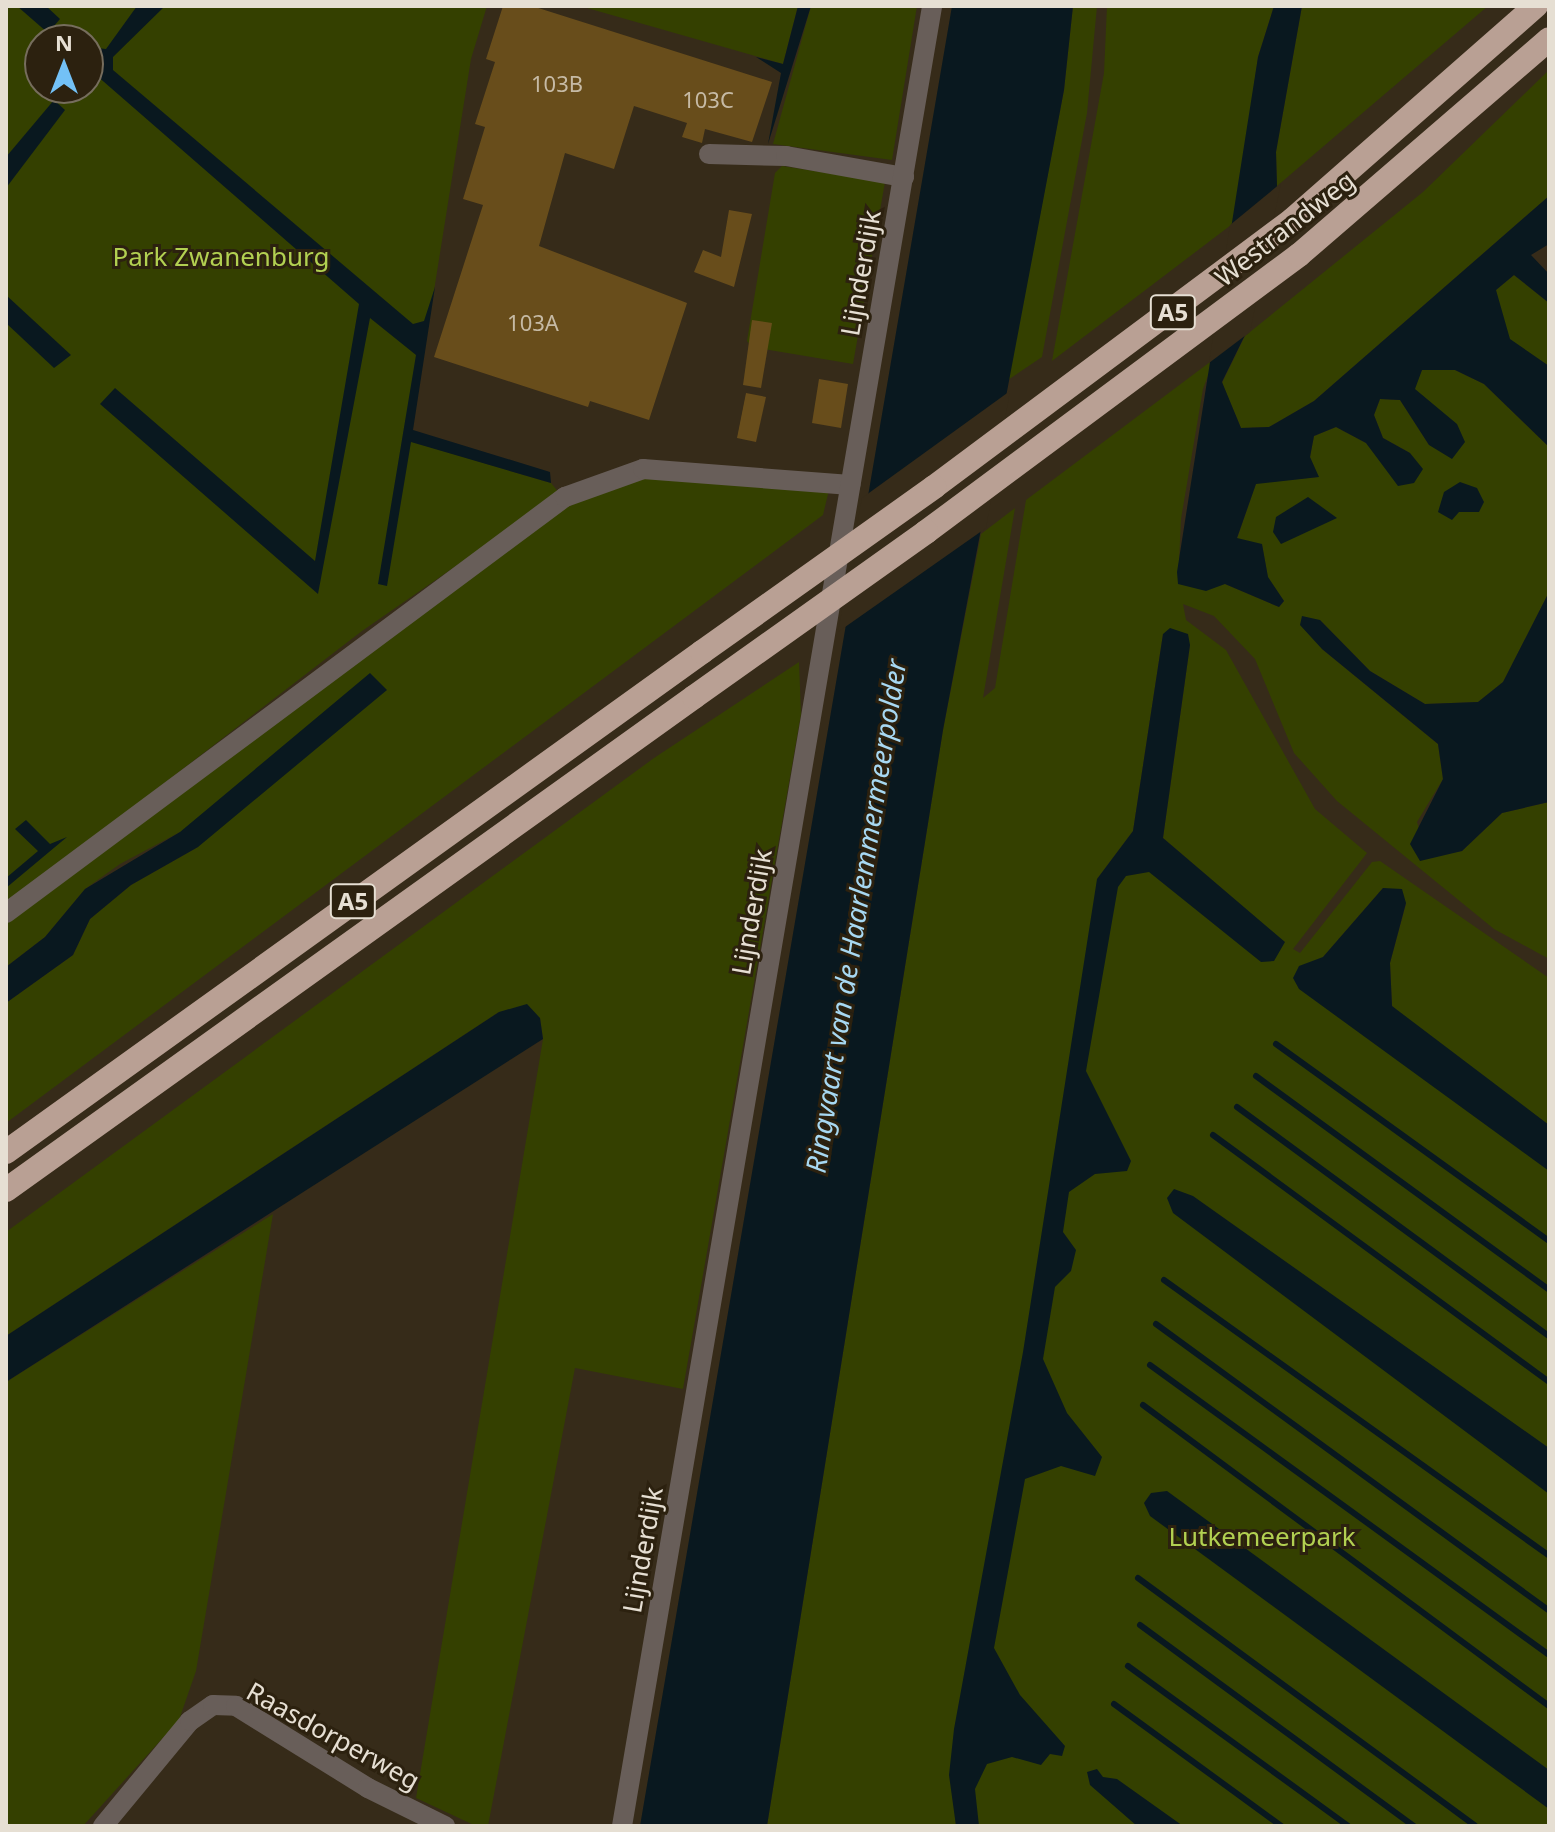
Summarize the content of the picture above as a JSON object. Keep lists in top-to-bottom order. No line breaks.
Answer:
{"streets":{"highway":["Westrandweg","A5"],"street":["Lijnderdijk","Raasdorperweg"]},"water":["Ringvaart van de Haarlemmermeerpolder"],"parks":["Park Zwanenburg","Lutkemeerpark"],"house_numbers":["103B","103C","103A"],"north":"top"}
